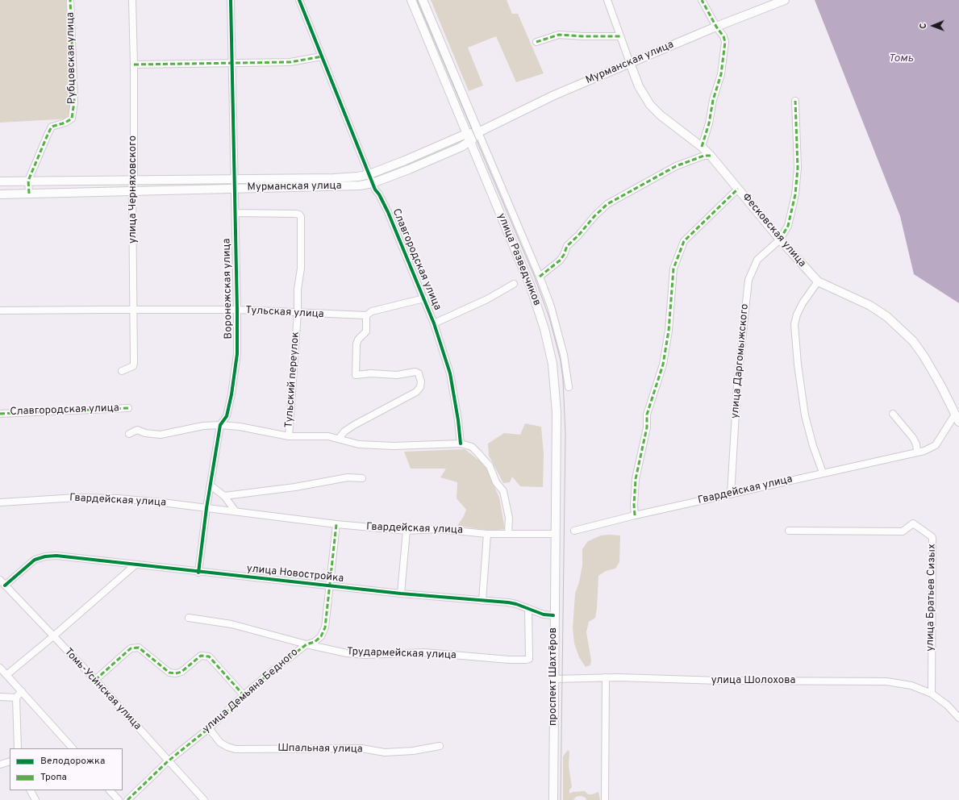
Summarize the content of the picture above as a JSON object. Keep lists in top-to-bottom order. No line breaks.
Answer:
{"streets":{"main road":["Мурманская улица","Фесковская улица","улица Разведчиков","проспект Шахтёров"],"street":["Рубцовская улица","улица Черняховского","Славгородская улица","Воронежская улица","Тульская улица","улица Даргомыжского","Тульский переулок","Гвардейская улица","улица Новостройка","улица Братьев Сизых","Трудармейская улица","улица Шолохова","Томь-Усинская улица","улица Демьяна Бедного","Шпальная улица"]},"crossings":[["Рубцовская улица","Мурманская улица"],["Мурманская улица","улица Черняховского"],["Мурманская улица","Фесковская улица"],["Мурманская улица","Славгородская улица"],["Мурманская улица","улица Разведчиков"],["Мурманская улица","Воронежская улица"],["улица Черняховского","Тульская улица"],["Фесковская улица","улица Даргомыжского"],["Славгородская улица","Тульская улица"],["улица Разведчиков","Гвардейская улица"],["улица Разведчиков","проспект Шахтёров"],["Воронежская улица","Тульская улица"],["Воронежская улица","Тульский переулок"],["Воронежская улица","Гвардейская улица"],["Воронежская улица","улица Новостройка"],["Тульская улица","Тульский переулок"],["улица Даргомыжского","Гвардейская улица"],["Гвардейская улица","проспект Шахтёров"],["Гвардейская улица","улица Демьяна Бедного"],["улица Новостройка","Трудармейская улица"],["улица Новостройка","проспект Шахтёров"],["улица Новостройка","Томь-Усинская улица"],["улица Новостройка","улица Демьяна Бедного"],["улица Братьев Сизых","улица Шолохова"],["Трудармейская улица","улица Демьяна Бедного"],["проспект Шахтёров","улица Шолохова"],["Томь-Усинская улица","улица Демьяна Бедного"],["улица Демьяна Бедного","Шпальная улица"]],"water":["Томь"],"legend":["Велодорожка","Тропа"],"north":"left"}
